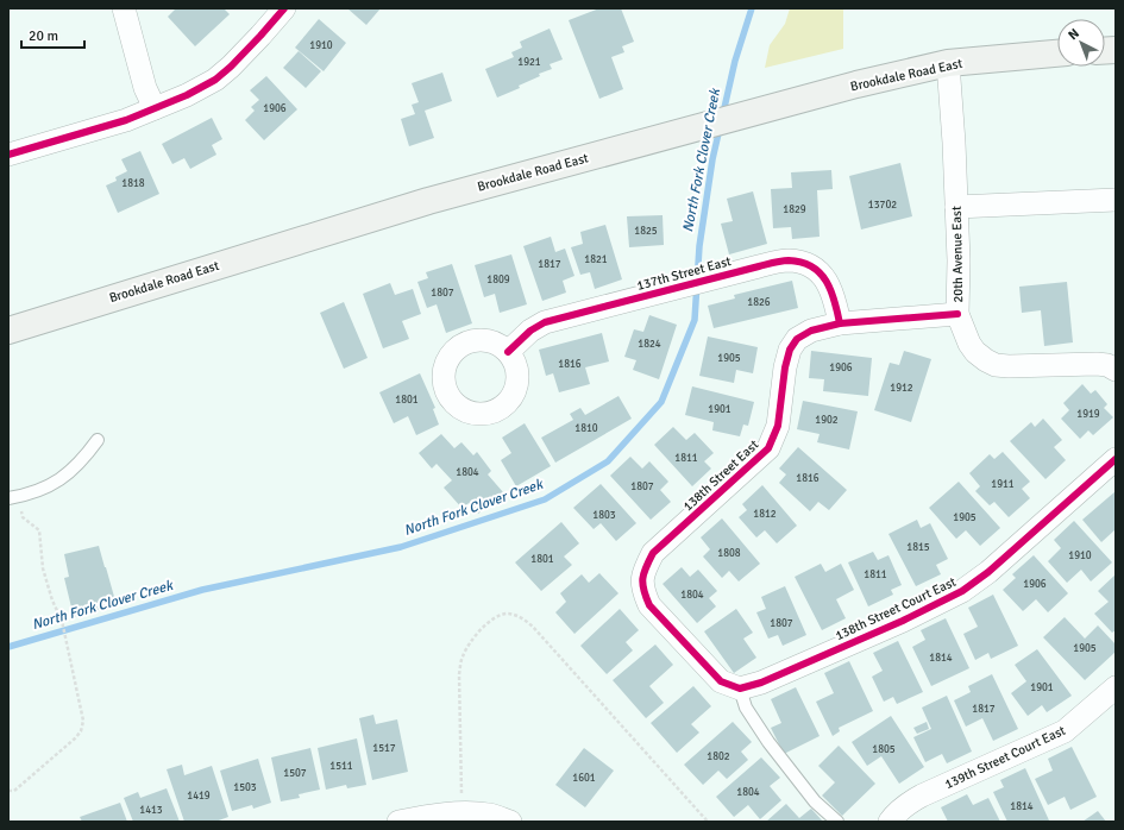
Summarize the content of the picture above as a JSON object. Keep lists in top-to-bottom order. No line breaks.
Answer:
{"streets":{"main road":["Brookdale Road East"],"street":["20th Avenue East","137th Street East","138th Street East","138th Street Court East","139th Street Court East"]},"crossings":[["Brookdale Road East","20th Avenue East"],["20th Avenue East","138th Street East"],["137th Street East","138th Street East"],["138th Street East","138th Street Court East"]],"water":["North Fork Clover Creek"],"house_numbers":["1910","1921","1906","1818","13702","1829","1825","1821","1817","1809","1807","1826","1824","1905","1816","1906","1912","1801","1901","1919","1902","1810","1811","1804","1816","1911","1807","1812","1803","1905","1815","1808","1910","1801","1811","1906","1804","1807","1905","1814","1901","1817","1517","1805","1802","1511","1507","1601","1503","1804","1419","1814","1413"],"scale_bar":"20 m","north":"top left"}
